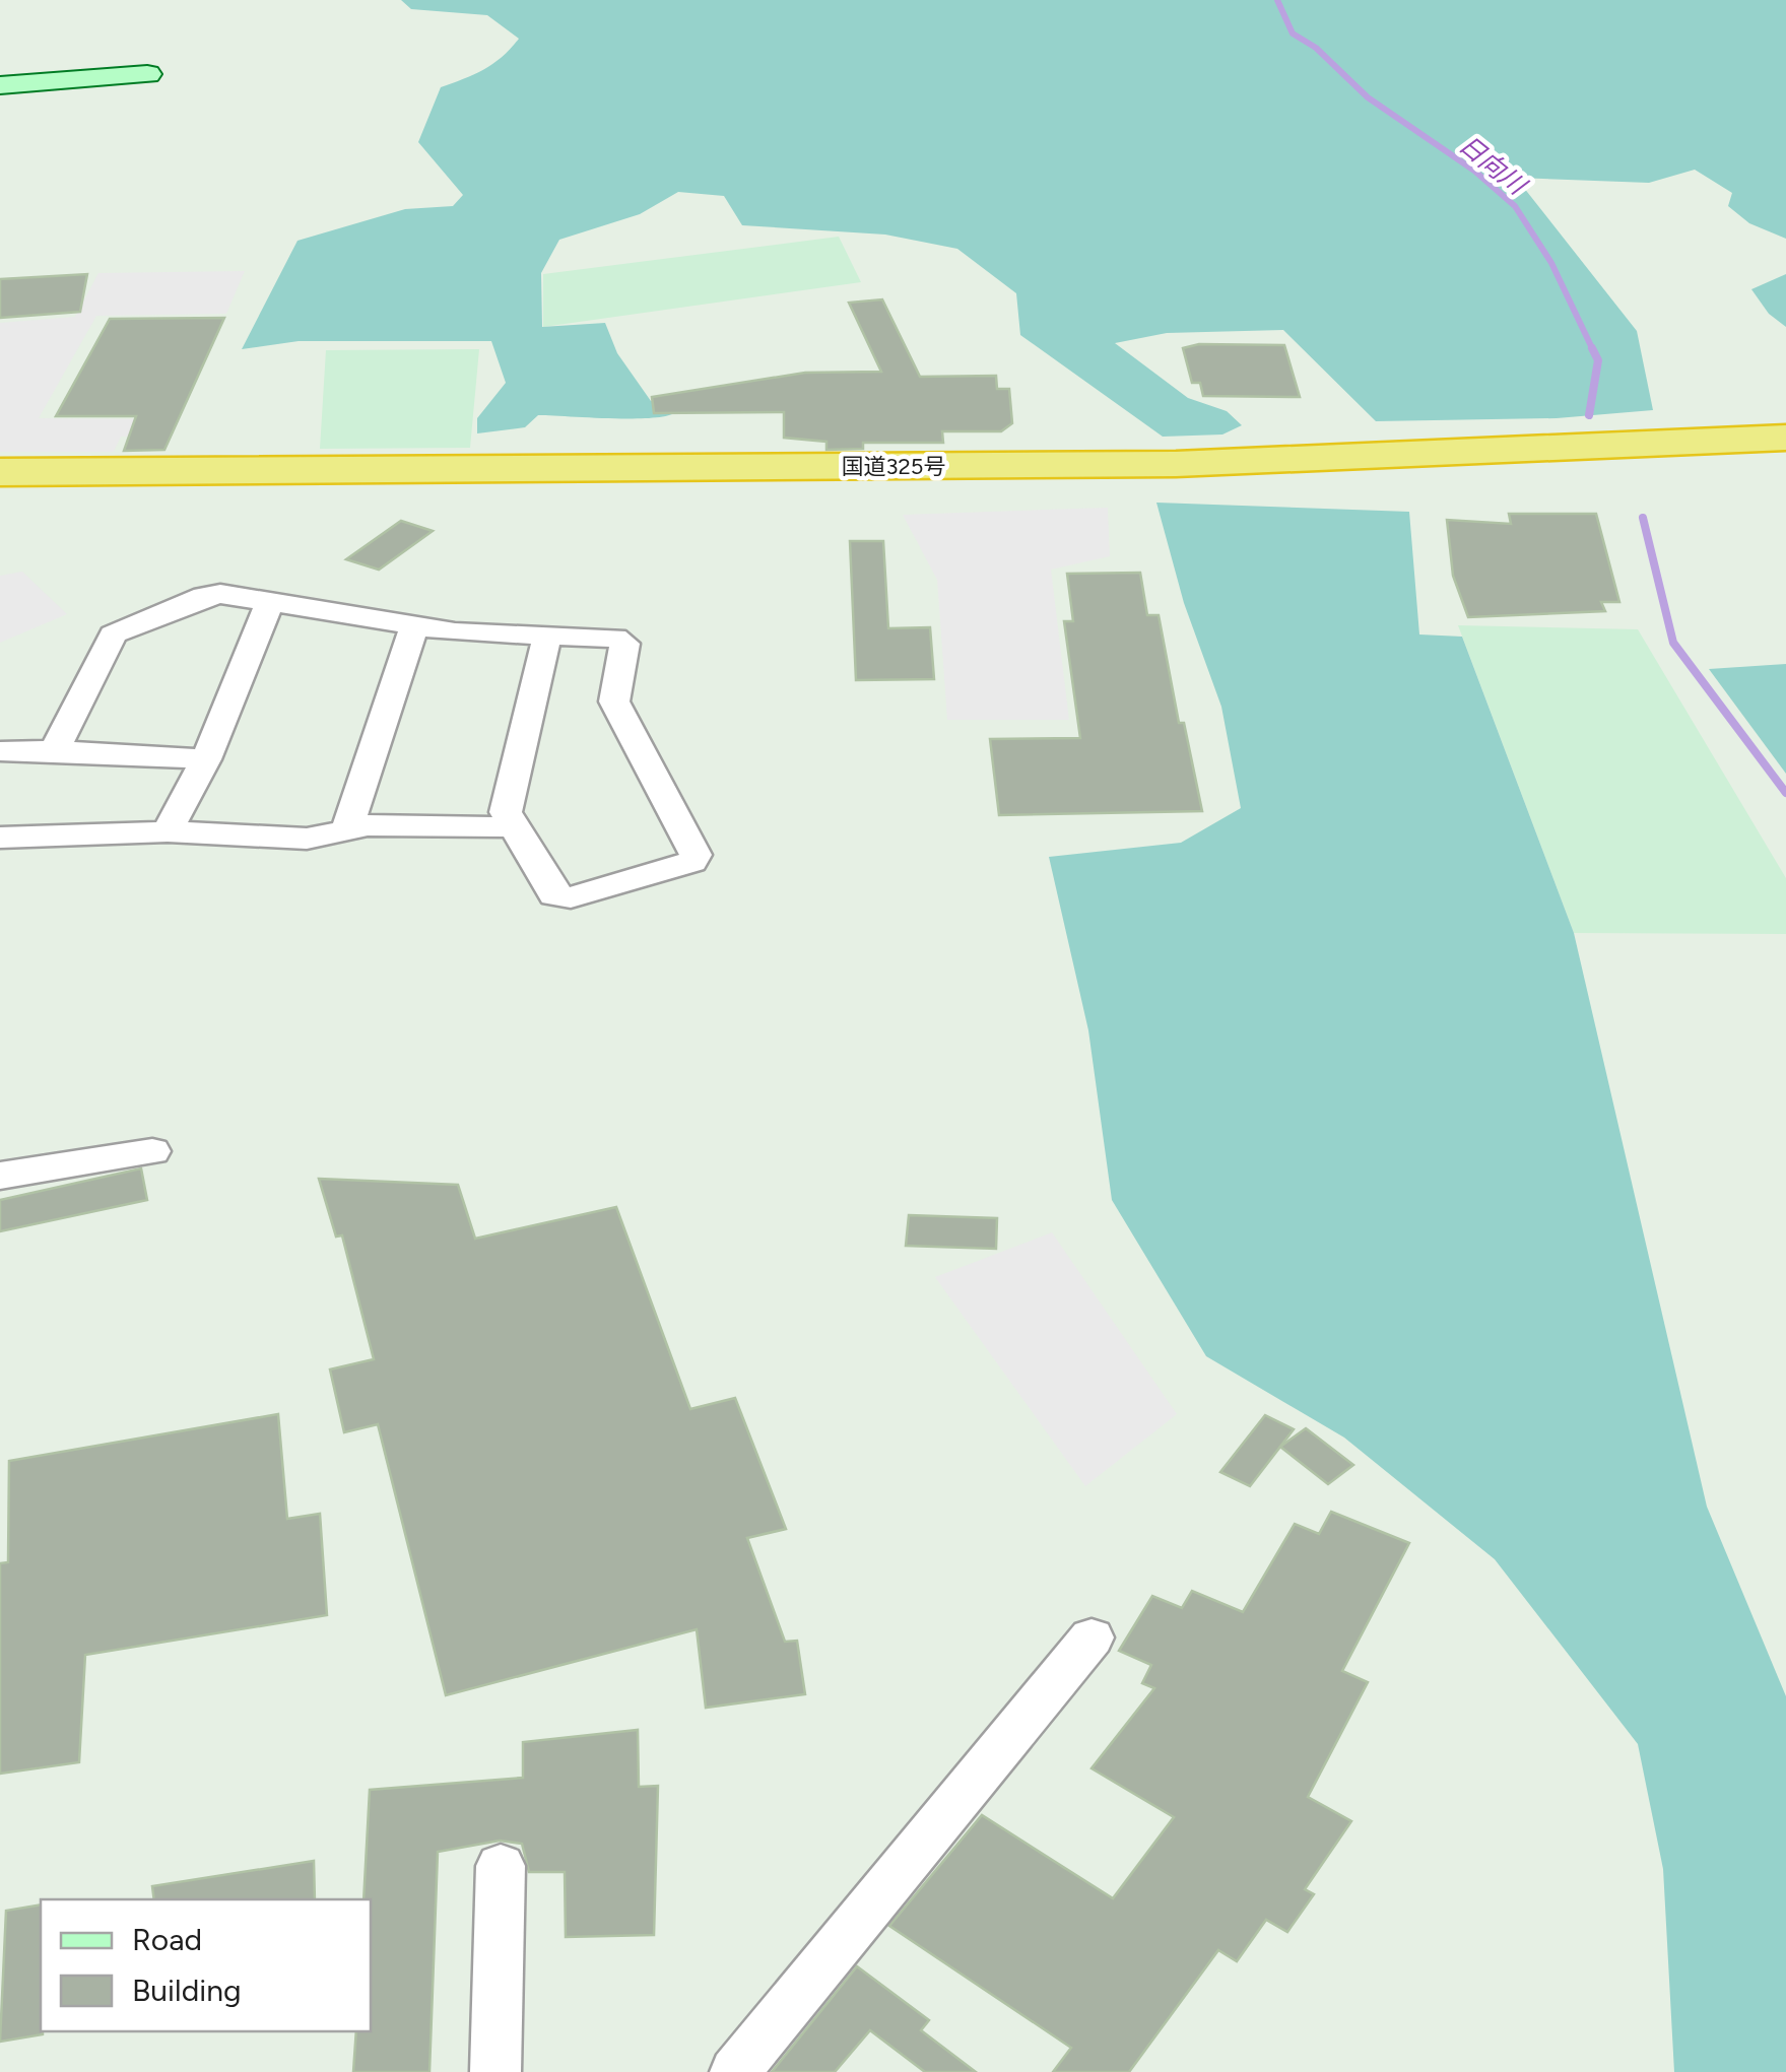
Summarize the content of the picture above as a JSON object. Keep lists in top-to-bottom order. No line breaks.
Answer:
{"streets":{"highway":["国道325号"]},"water":["日向川"],"legend":["Road","Building"]}
